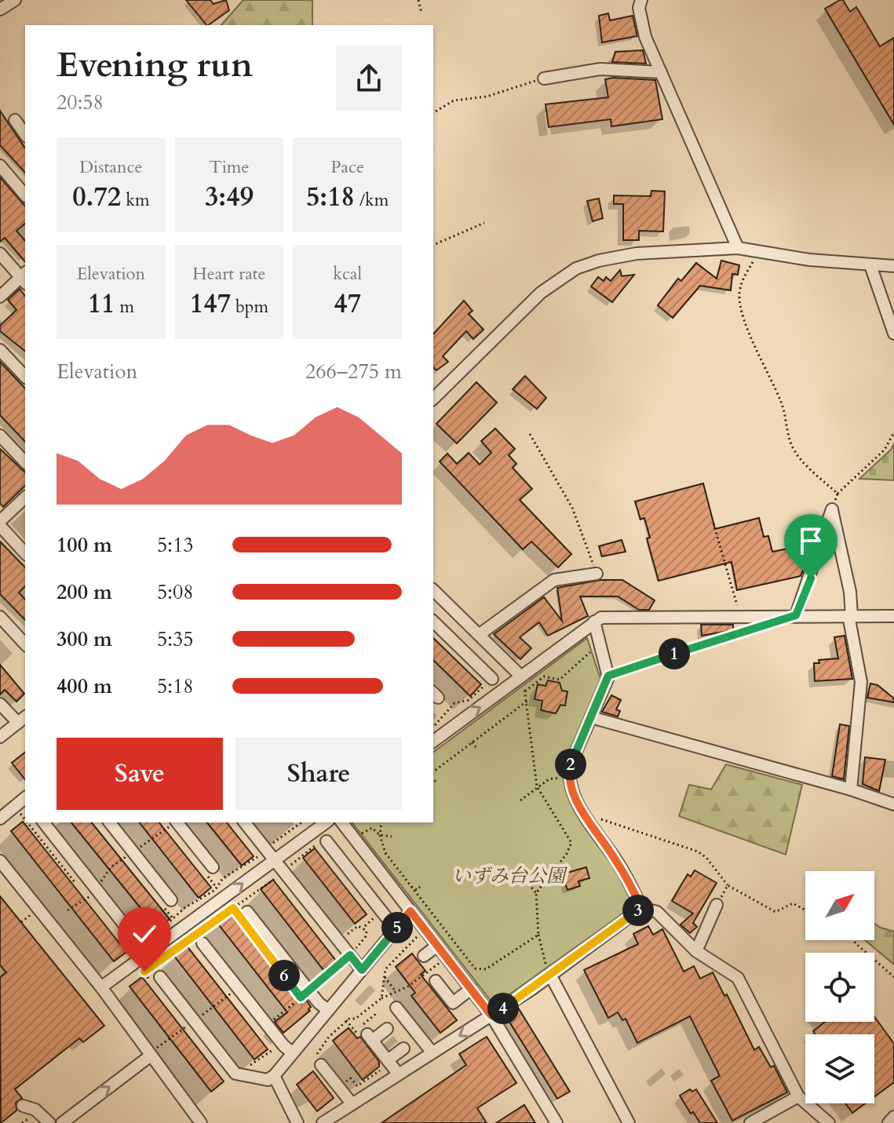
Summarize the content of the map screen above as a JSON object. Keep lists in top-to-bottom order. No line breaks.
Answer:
{"parks":["いずみ台公園"],"north":"top right","page":{"heading":["Evening run","20:58"],"stats":[["Distance","0.72 km"],["Time","3:49"],["Pace","5:18 /km"],["Elevation","11 m"],["Heart rate","147 bpm"],["kcal","47"]],"chart":["Elevation","266–275 m"],"list":[{"name":"100 m","note":"5:13"},{"name":"200 m","note":"5:08"},{"name":"300 m","note":"5:35"},{"name":"400 m","note":"5:18"}],"pins":["1","2","3","5","6","4"],"buttons":["Save","Share"]}}
